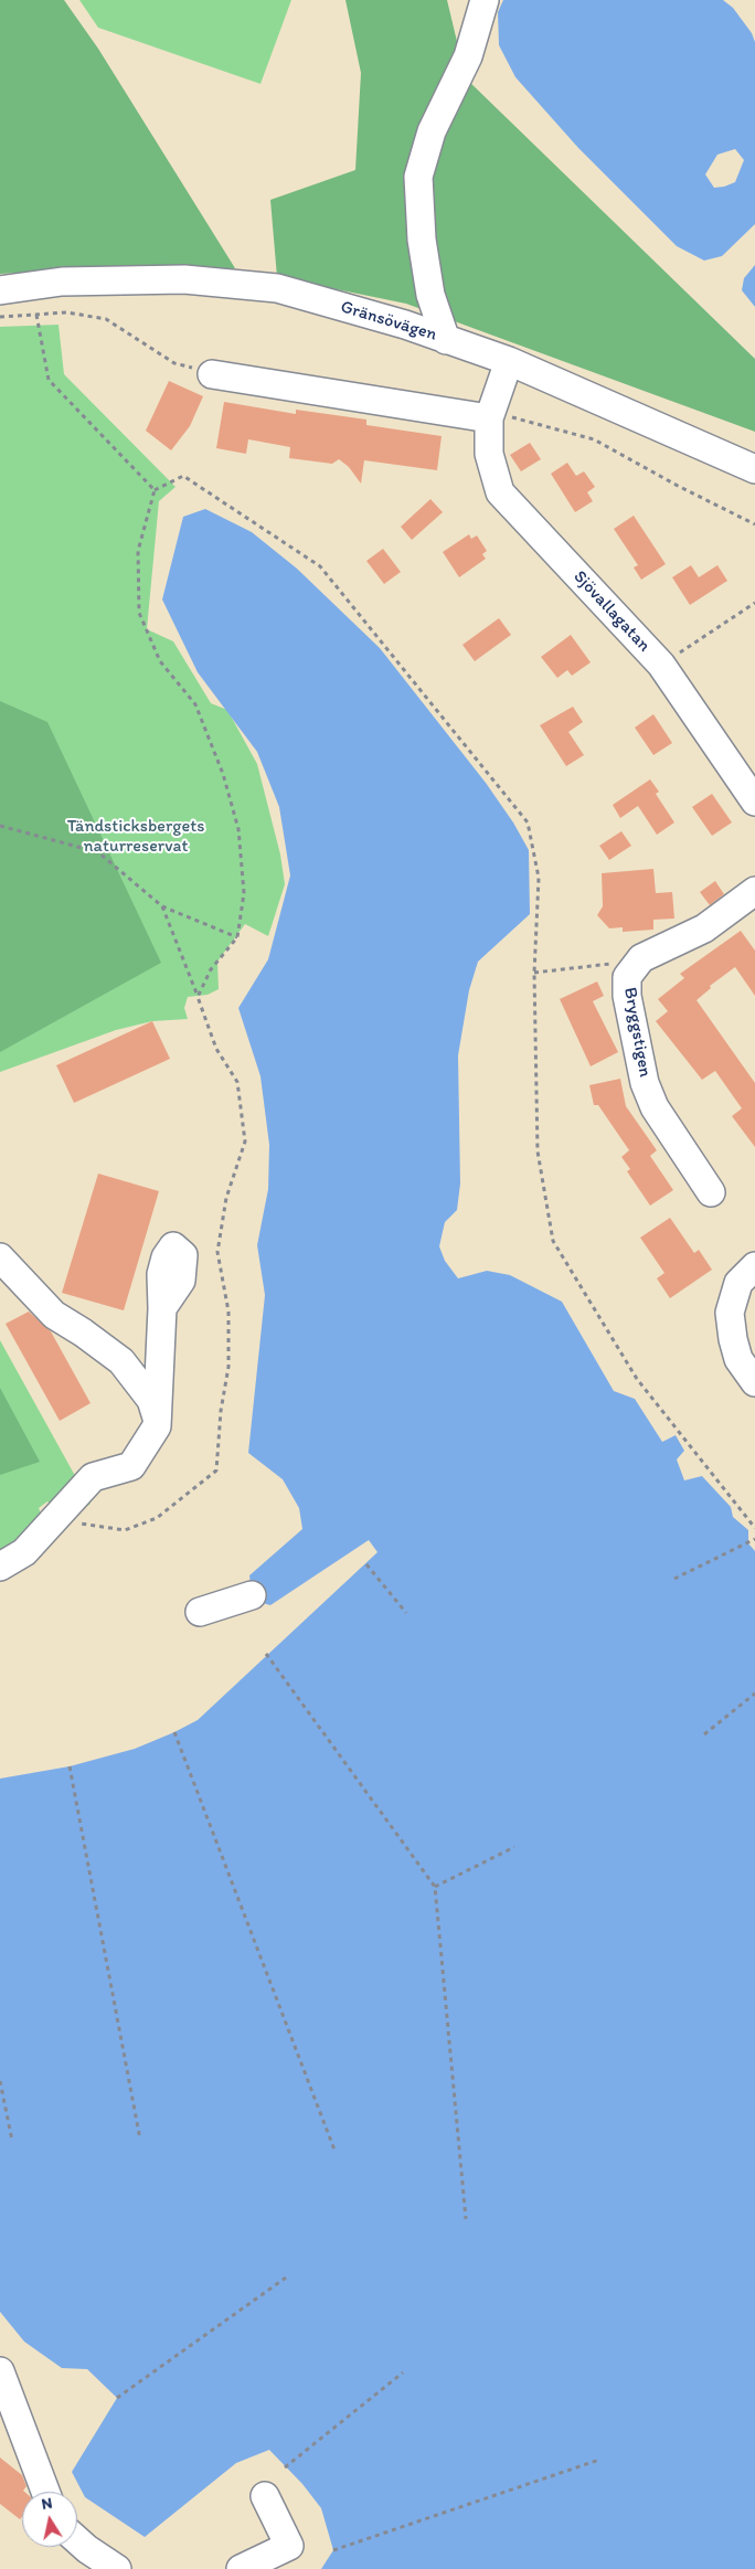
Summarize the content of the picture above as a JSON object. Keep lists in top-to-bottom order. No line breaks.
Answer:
{"streets":{"street":["Gränsövägen","Sjövallagatan","Bryggstigen"]},"crossings":[["Gränsövägen","Sjövallagatan"]],"parks":["Tändsticksbergets naturreservat"],"north":"top"}
